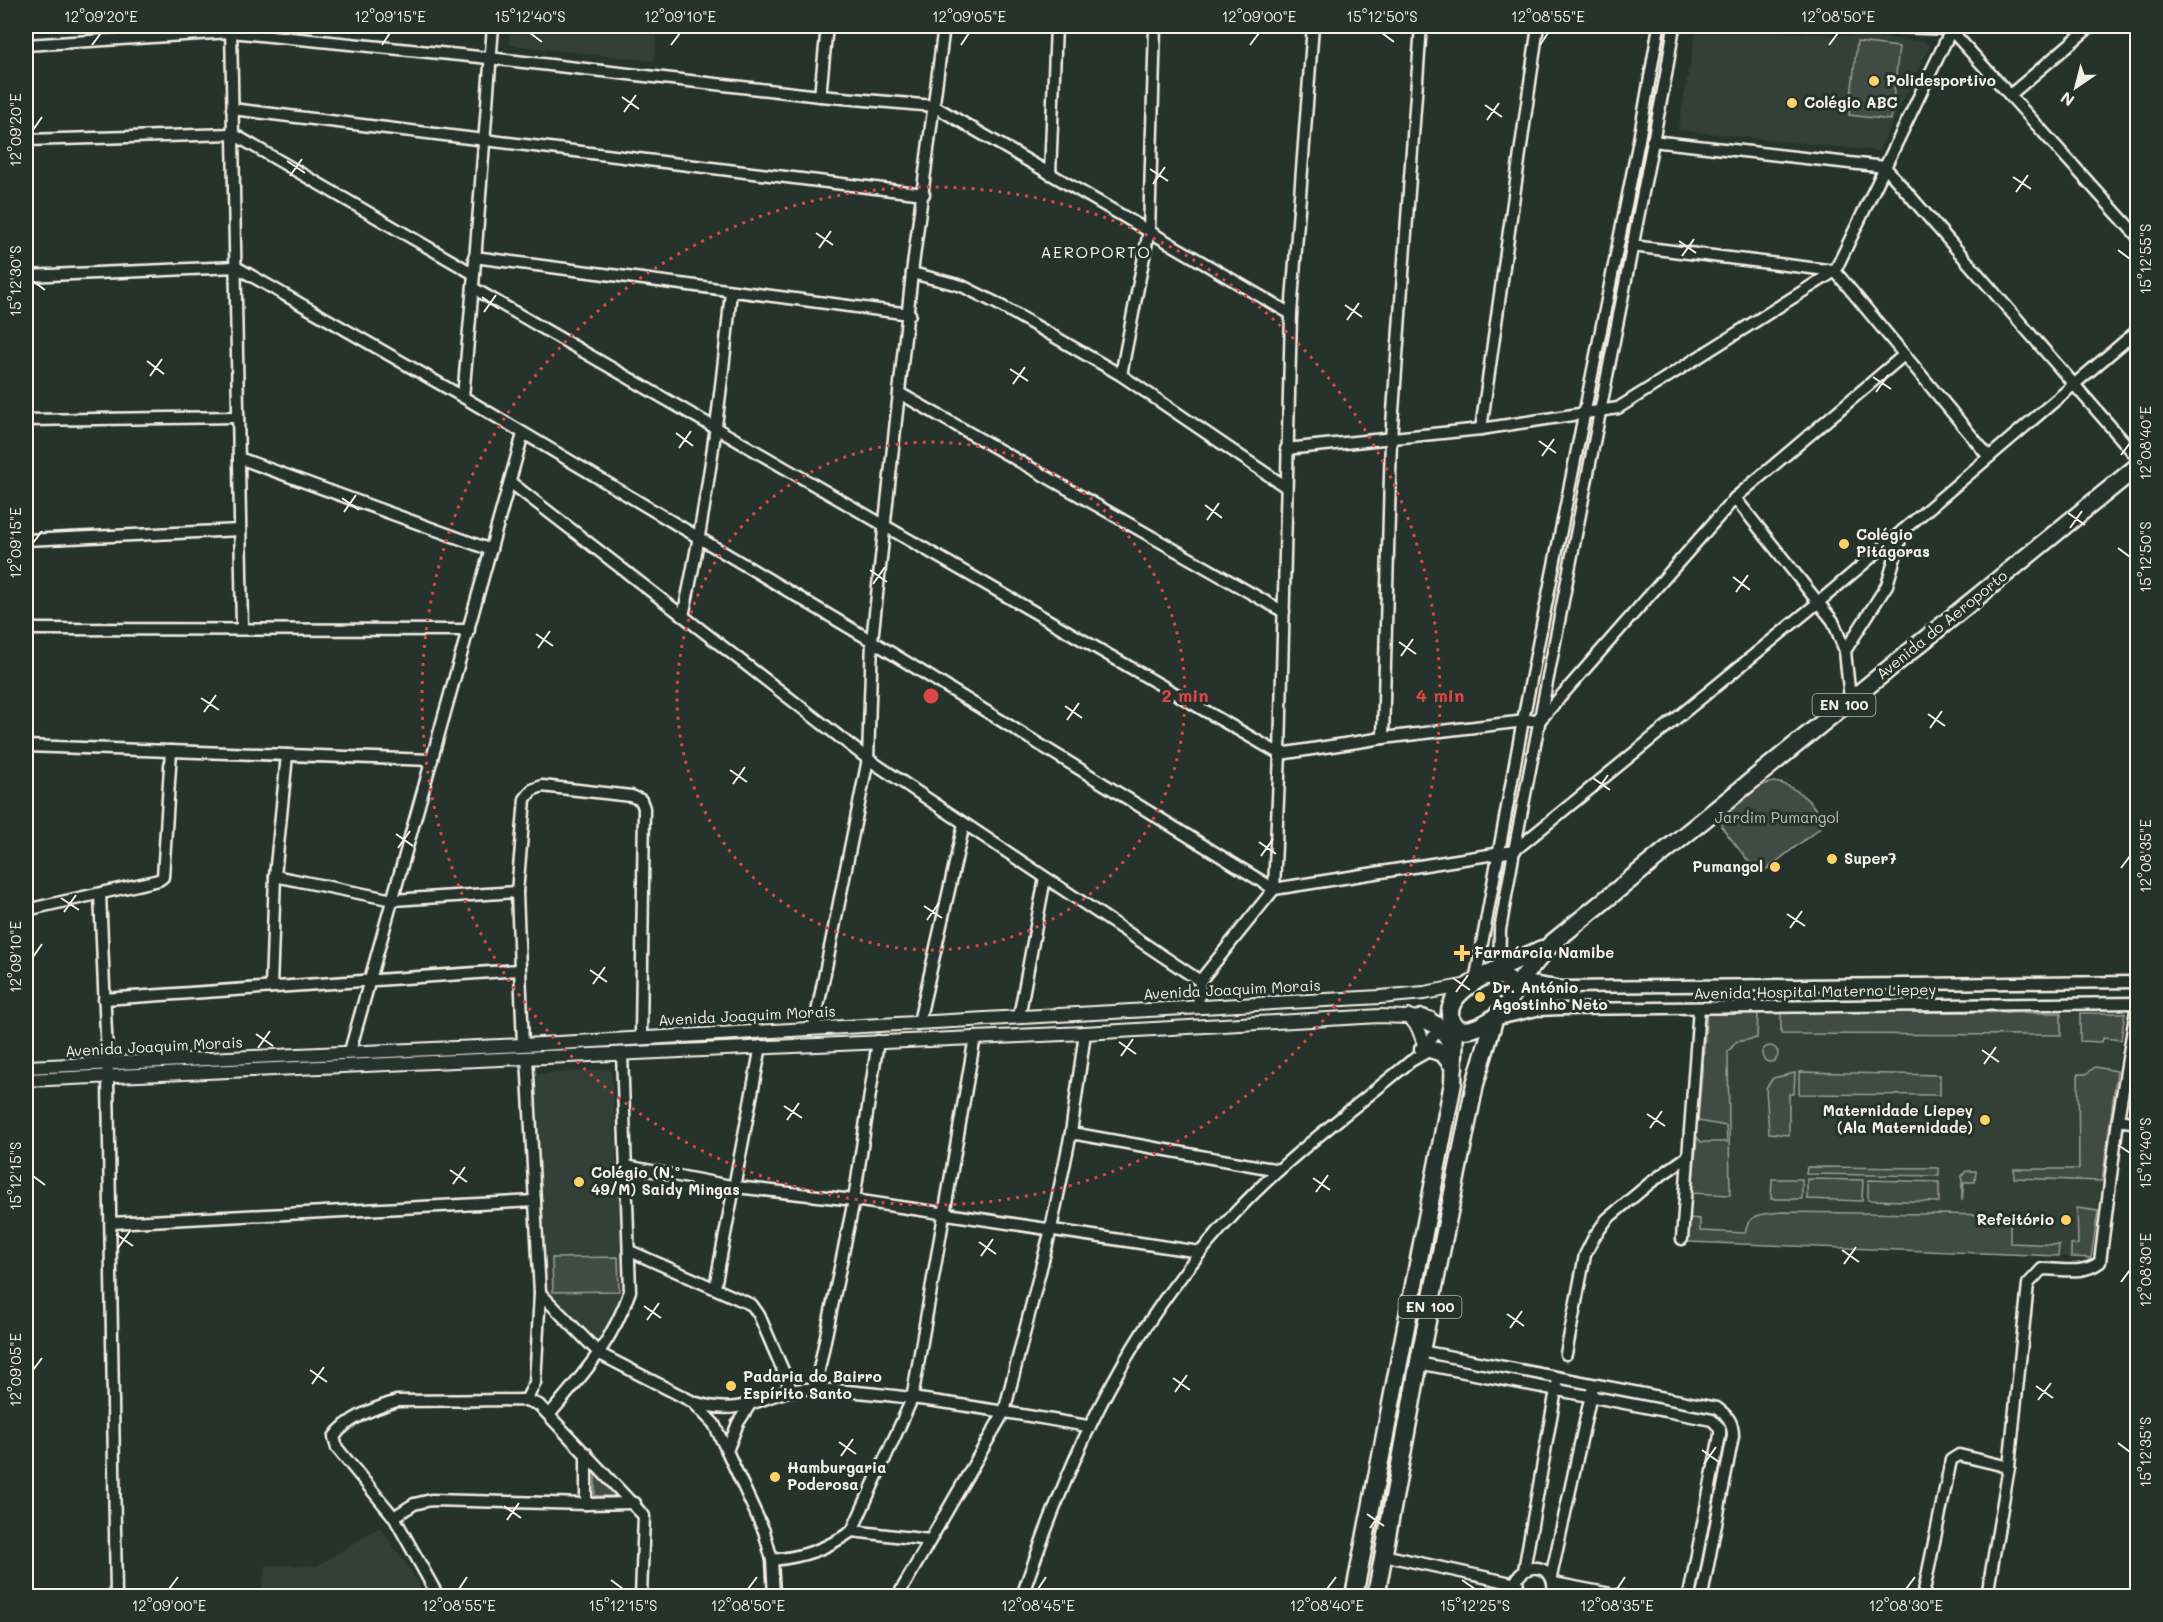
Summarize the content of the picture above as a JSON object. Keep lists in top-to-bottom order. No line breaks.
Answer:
{"streets":{"main road":["Avenida do Aeroporto","EN 100"],"street":["Avenida Joaquim Morais","Avenida Hospital Materno Liepey"]},"crossings":[["Avenida do Aeroporto","EN 100"],["EN 100","Avenida Joaquim Morais"],["EN 100","Avenida Hospital Materno Liepey"]],"districts":["AEROPORTO"],"parks":["Jardim Pumangol"],"places":{"other":["Polidesportivo","Colégio ABC","Colégio Pitágoras","Super7","Pumangol","Dr. António Agostinho Neto","Maternidade Liepey (Ala Maternidade)","Colégio (N.º 49/M) Saidy Mingas","Refeitório","Padaria do Bairro Espírito Santo","Hamburgaria Poderosa"],"health":["Farmárcia Namibe"]},"north":"bottom left","coordinates":["12°09'20\"E","12°09'15\"E","15°12'40\"S","12°09'10\"E","12°09'05\"E","12°09'00\"E","15°12'50\"S","12°08'55\"E","12°08'50\"E","15°12'55\"S","15°12'30\"S","12°08'40\"E","12°08'35\"E","15°12'15\"S","12°08'30\"E","15°12'35\"S","12°08'45\"E","15°12'25\"S"],"rings":["2 min","4 min"]}
